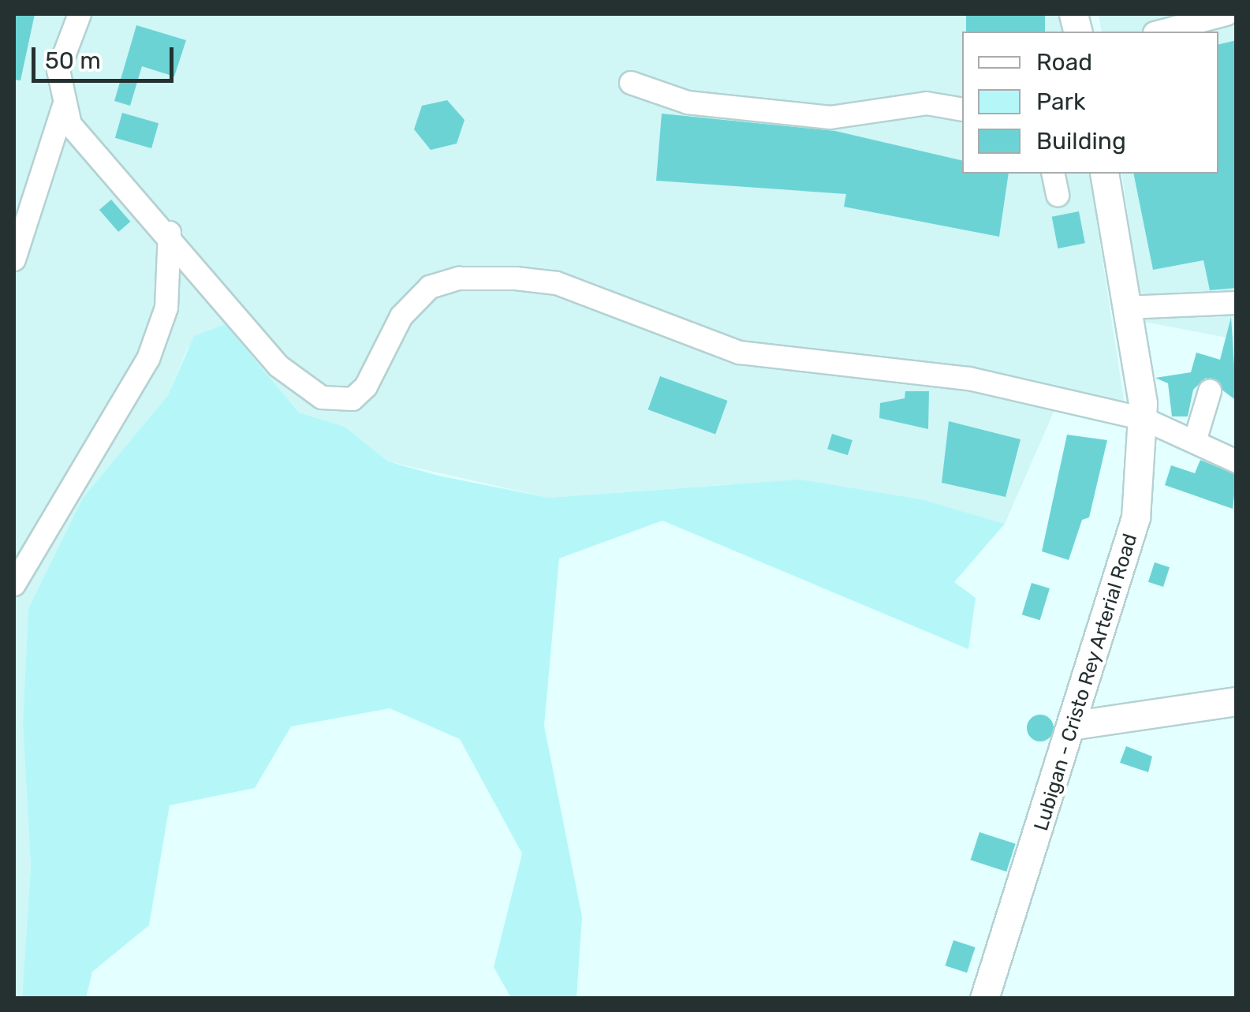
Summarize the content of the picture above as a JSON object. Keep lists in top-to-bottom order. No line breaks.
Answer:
{"streets":{"main road":["Lubigan - Cristo Rey Arterial Road"]},"legend":["Road","Park","Building"],"scale_bar":"50 m"}
